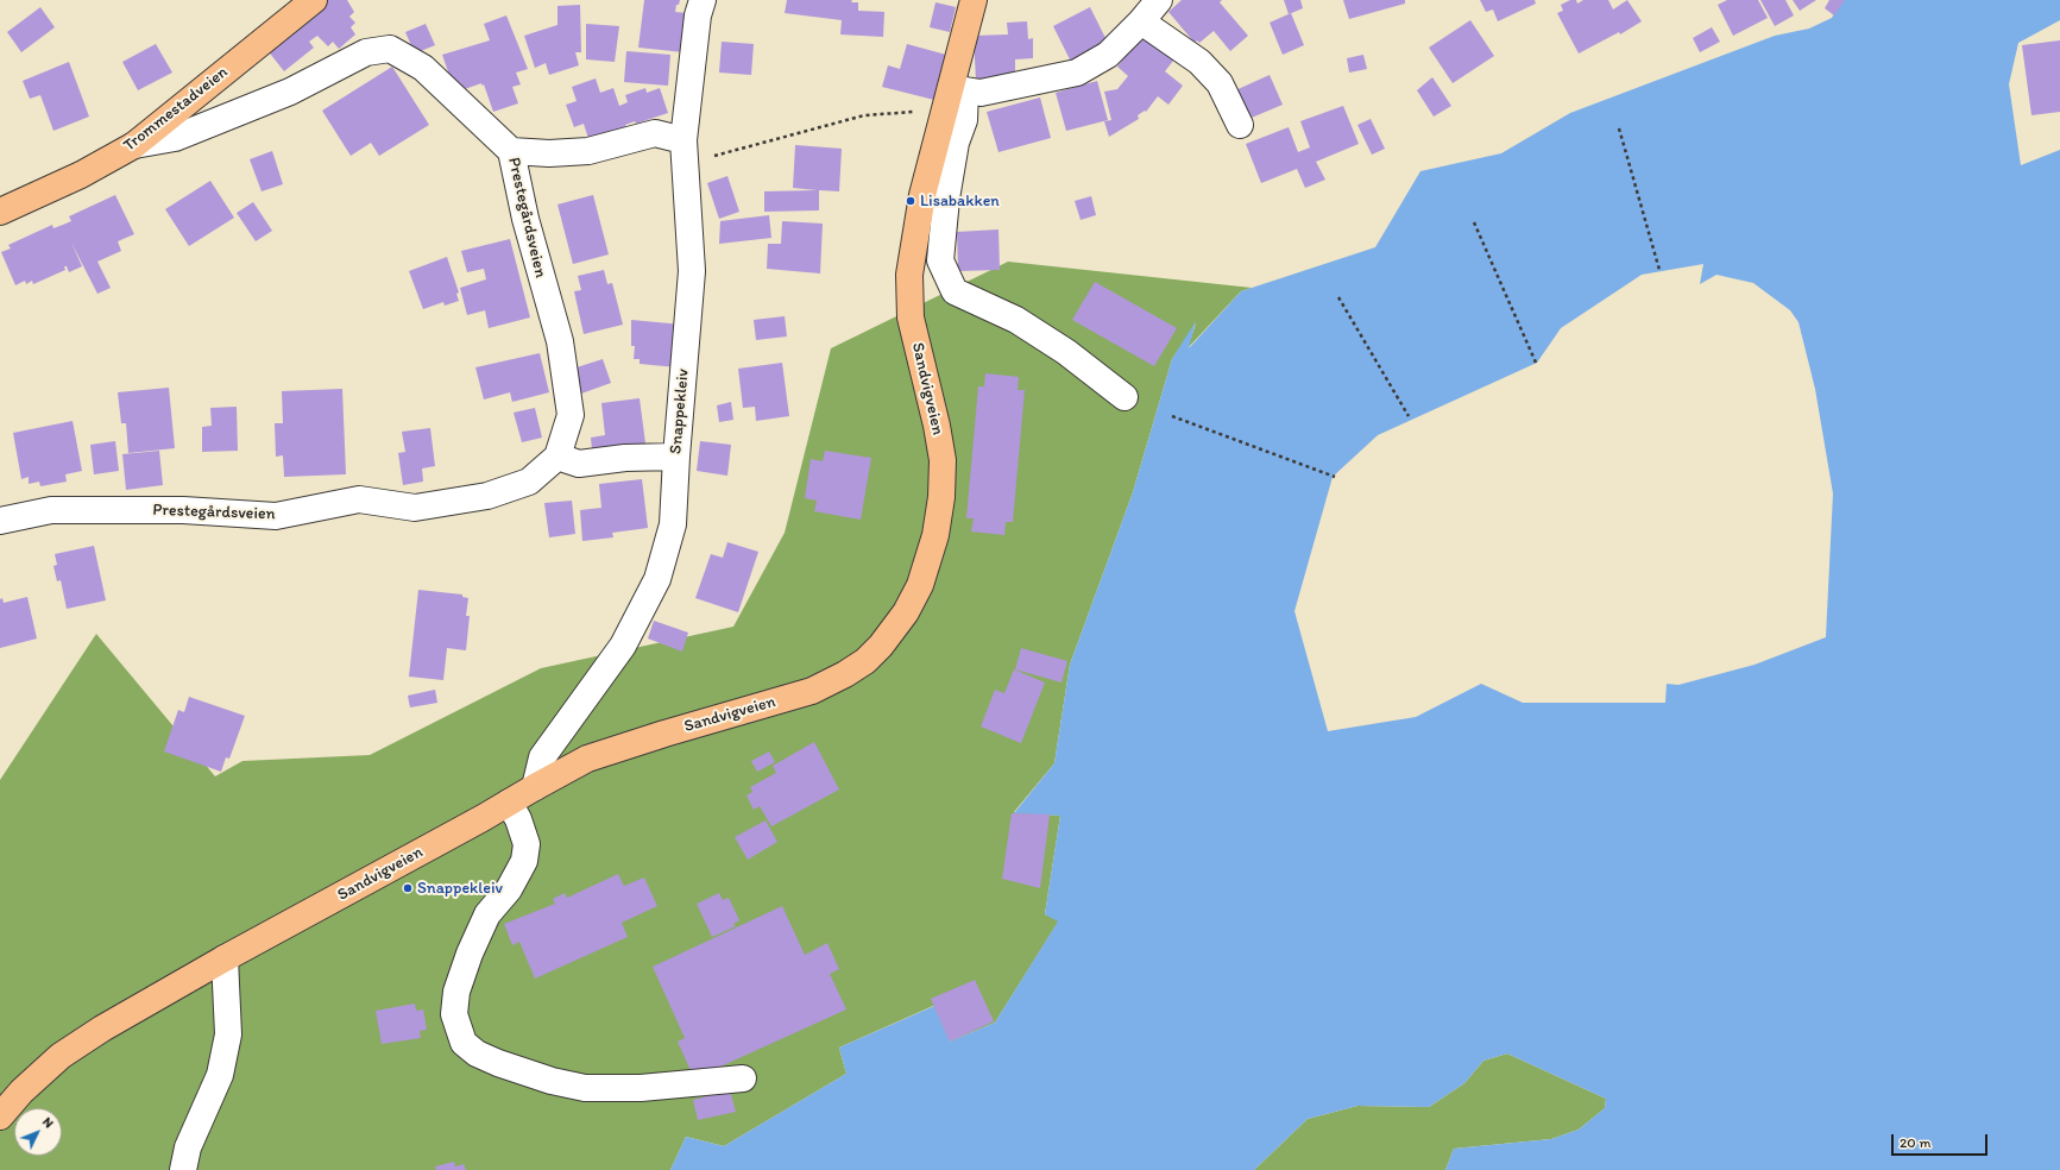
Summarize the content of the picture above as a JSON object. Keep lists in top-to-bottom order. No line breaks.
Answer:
{"streets":{"main road":["Trommestadveien","Sandvigveien"],"street":["Prestegårdsveien","Snappekleiv"]},"crossings":[["Trommestadveien","Prestegårdsveien"],["Sandvigveien","Snappekleiv"]],"places":["Lisabakken","Snappekleiv"],"scale_bar":"20 m","north":"top right"}
